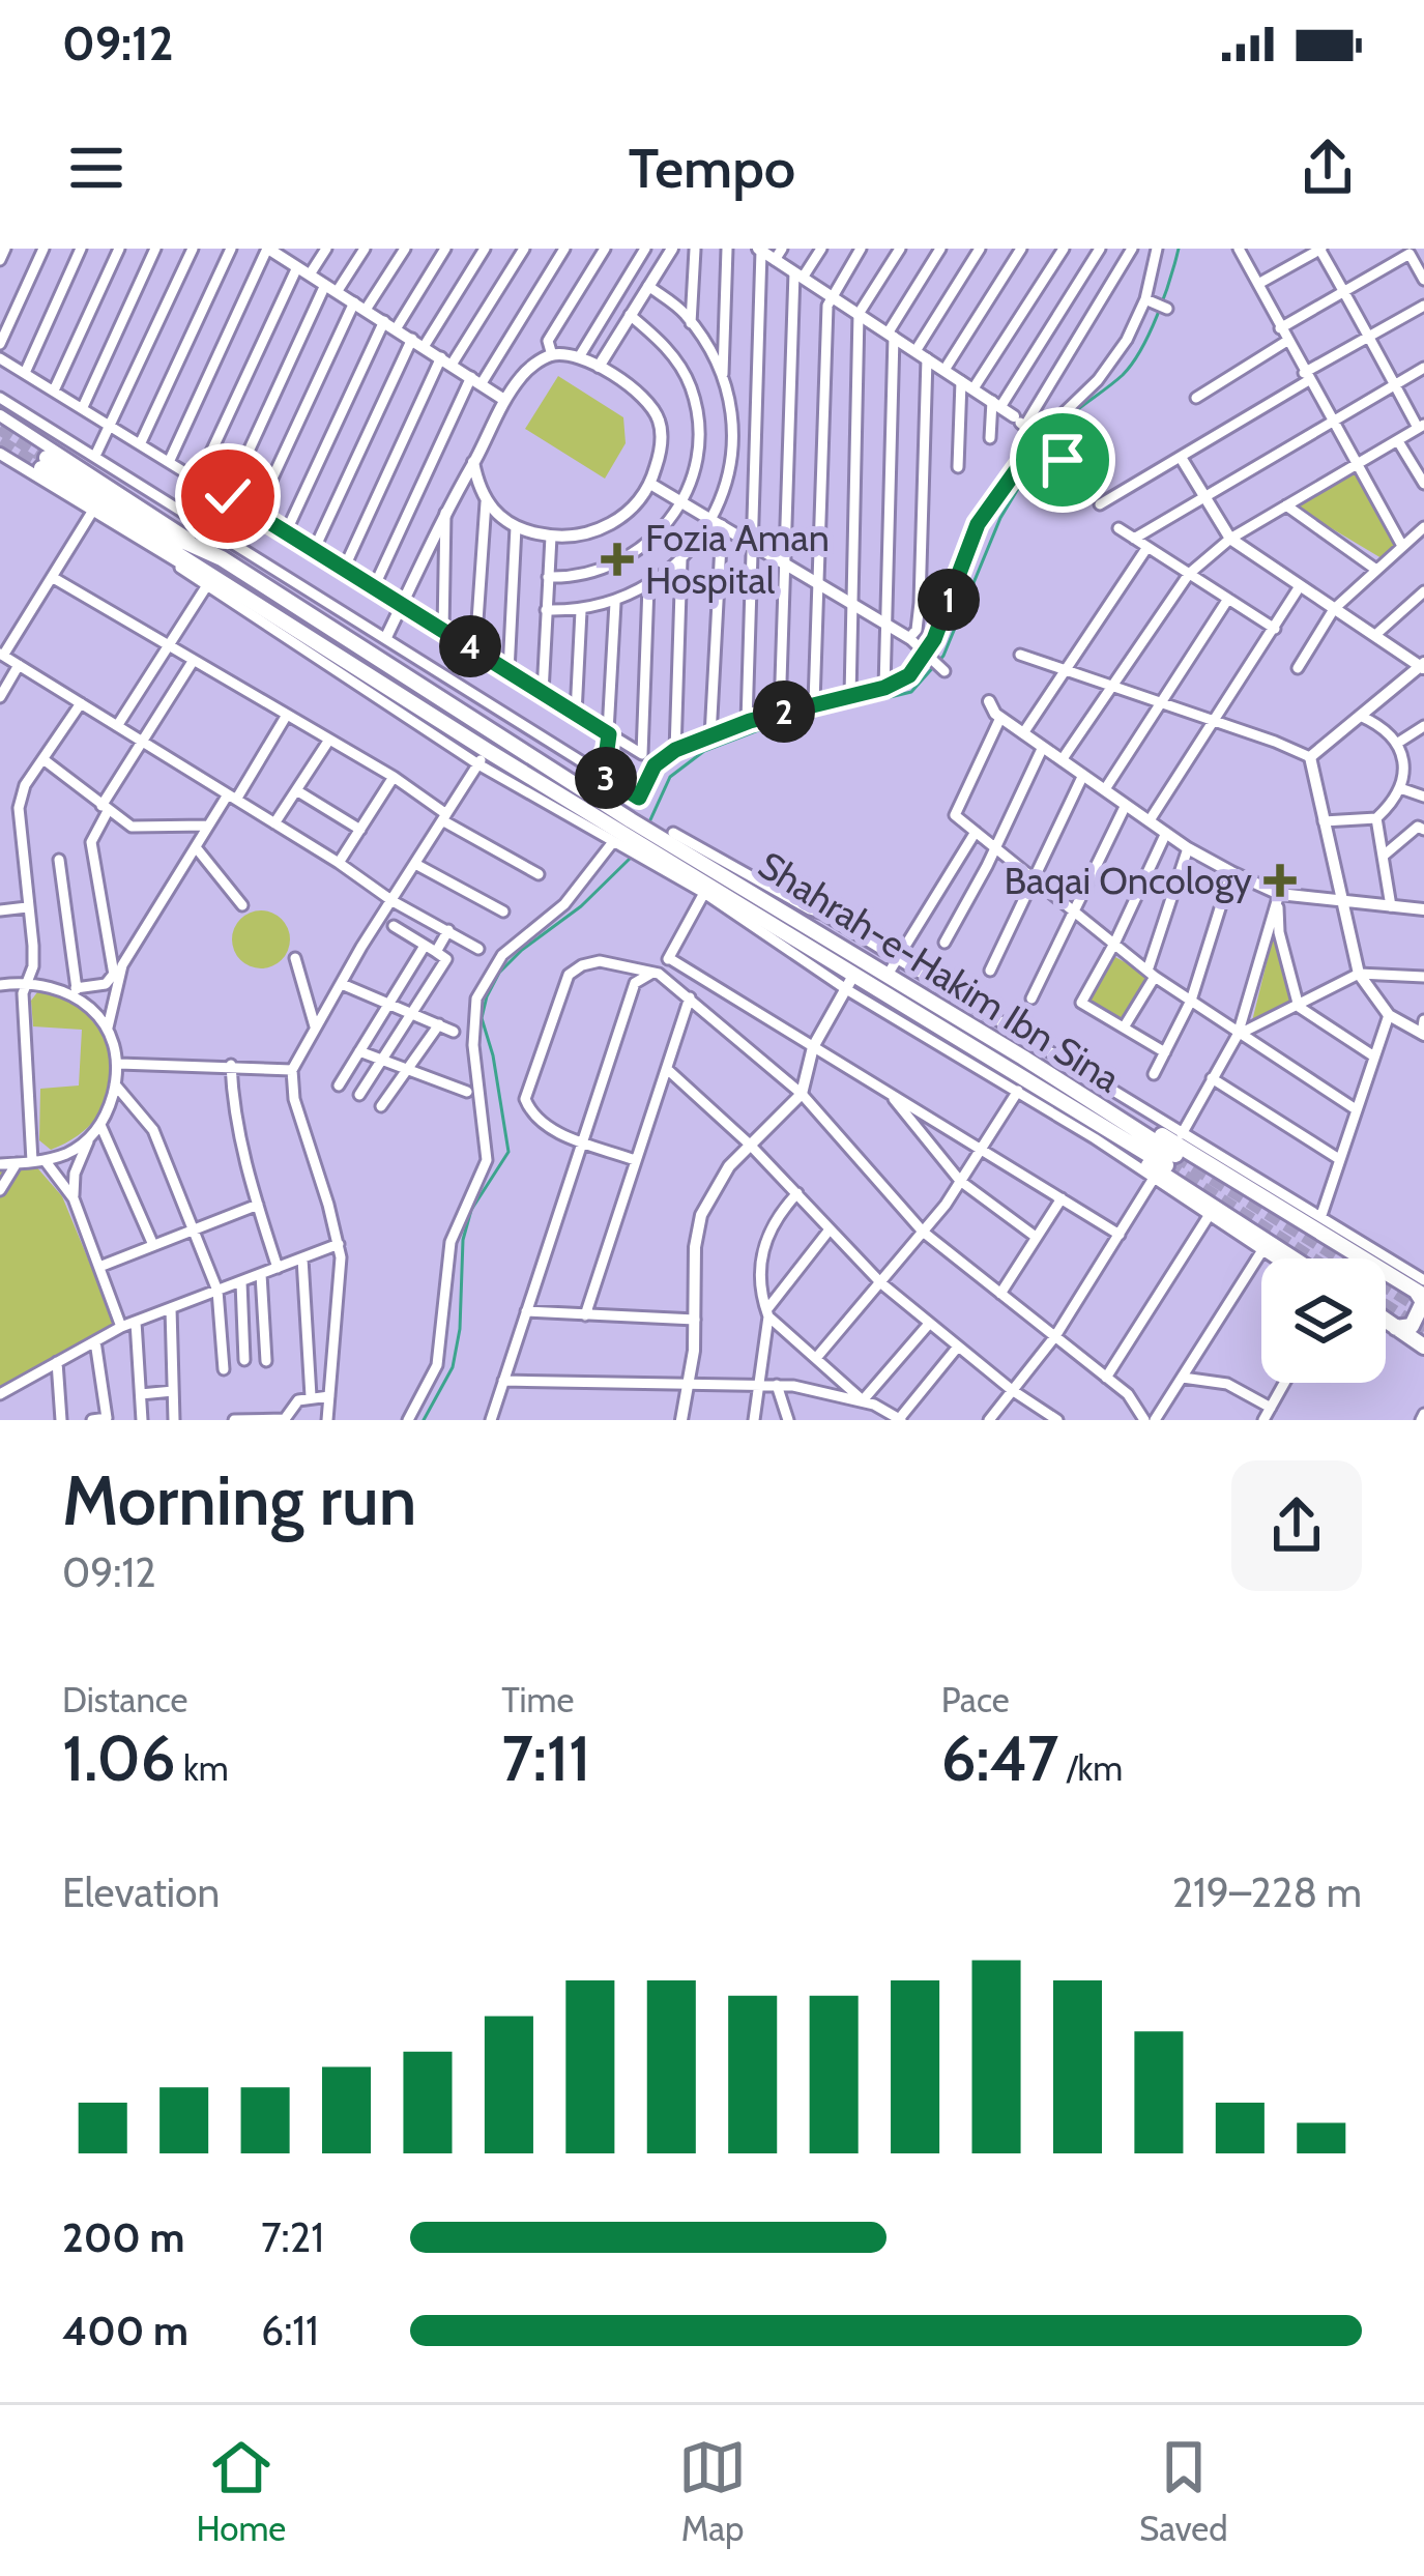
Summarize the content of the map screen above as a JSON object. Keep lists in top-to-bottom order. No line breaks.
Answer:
{"streets":{"highway":["Shahrah-e-Hakim Ibn Sina"]},"places":{"health":["Fozia Aman Hospital","Baqai Oncology"]},"page":{"status":"09:12","header":"Tempo","pins":["1","4","2","3"],"heading":["Morning run","09:12"],"stats":[["Distance","1.06 km"],["Time","7:11"],["Pace","6:47 /km"]],"chart":["Elevation","219–228 m"],"list":[{"name":"200 m","note":"7:21"},{"name":"400 m","note":"6:11"}],"tabs":["Home","Map","Saved"]}}
